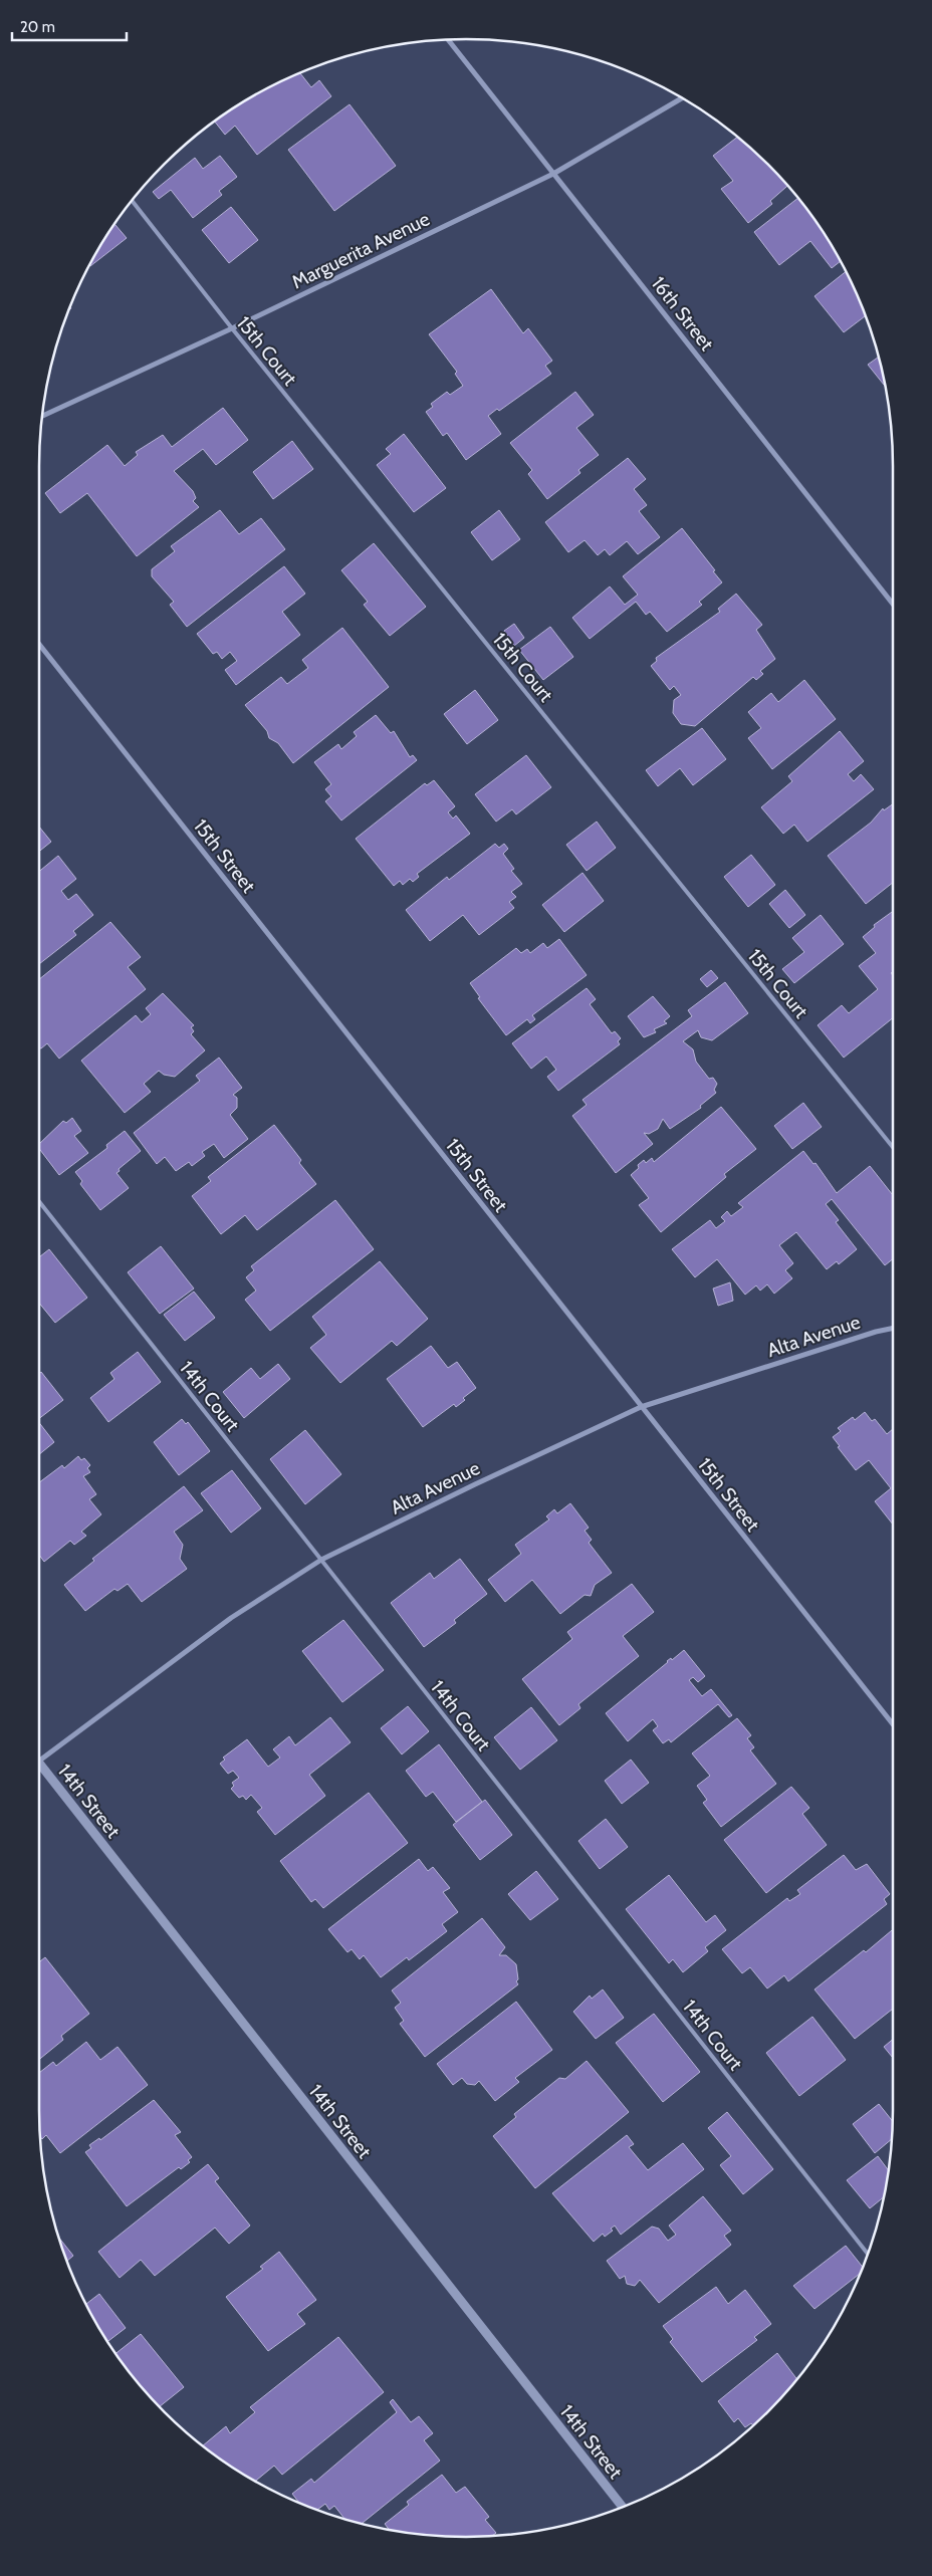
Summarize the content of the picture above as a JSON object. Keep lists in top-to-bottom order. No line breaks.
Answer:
{"streets":{"street":["Marguerita Avenue","16th Street","15th Street","Alta Avenue","14th Street"],"lane":["15th Court","14th Court"]},"crossings":[["Marguerita Avenue","16th Street"],["Marguerita Avenue","15th Court"],["15th Street","Alta Avenue"],["Alta Avenue","14th Court"]],"scale_bar":"20 m"}
